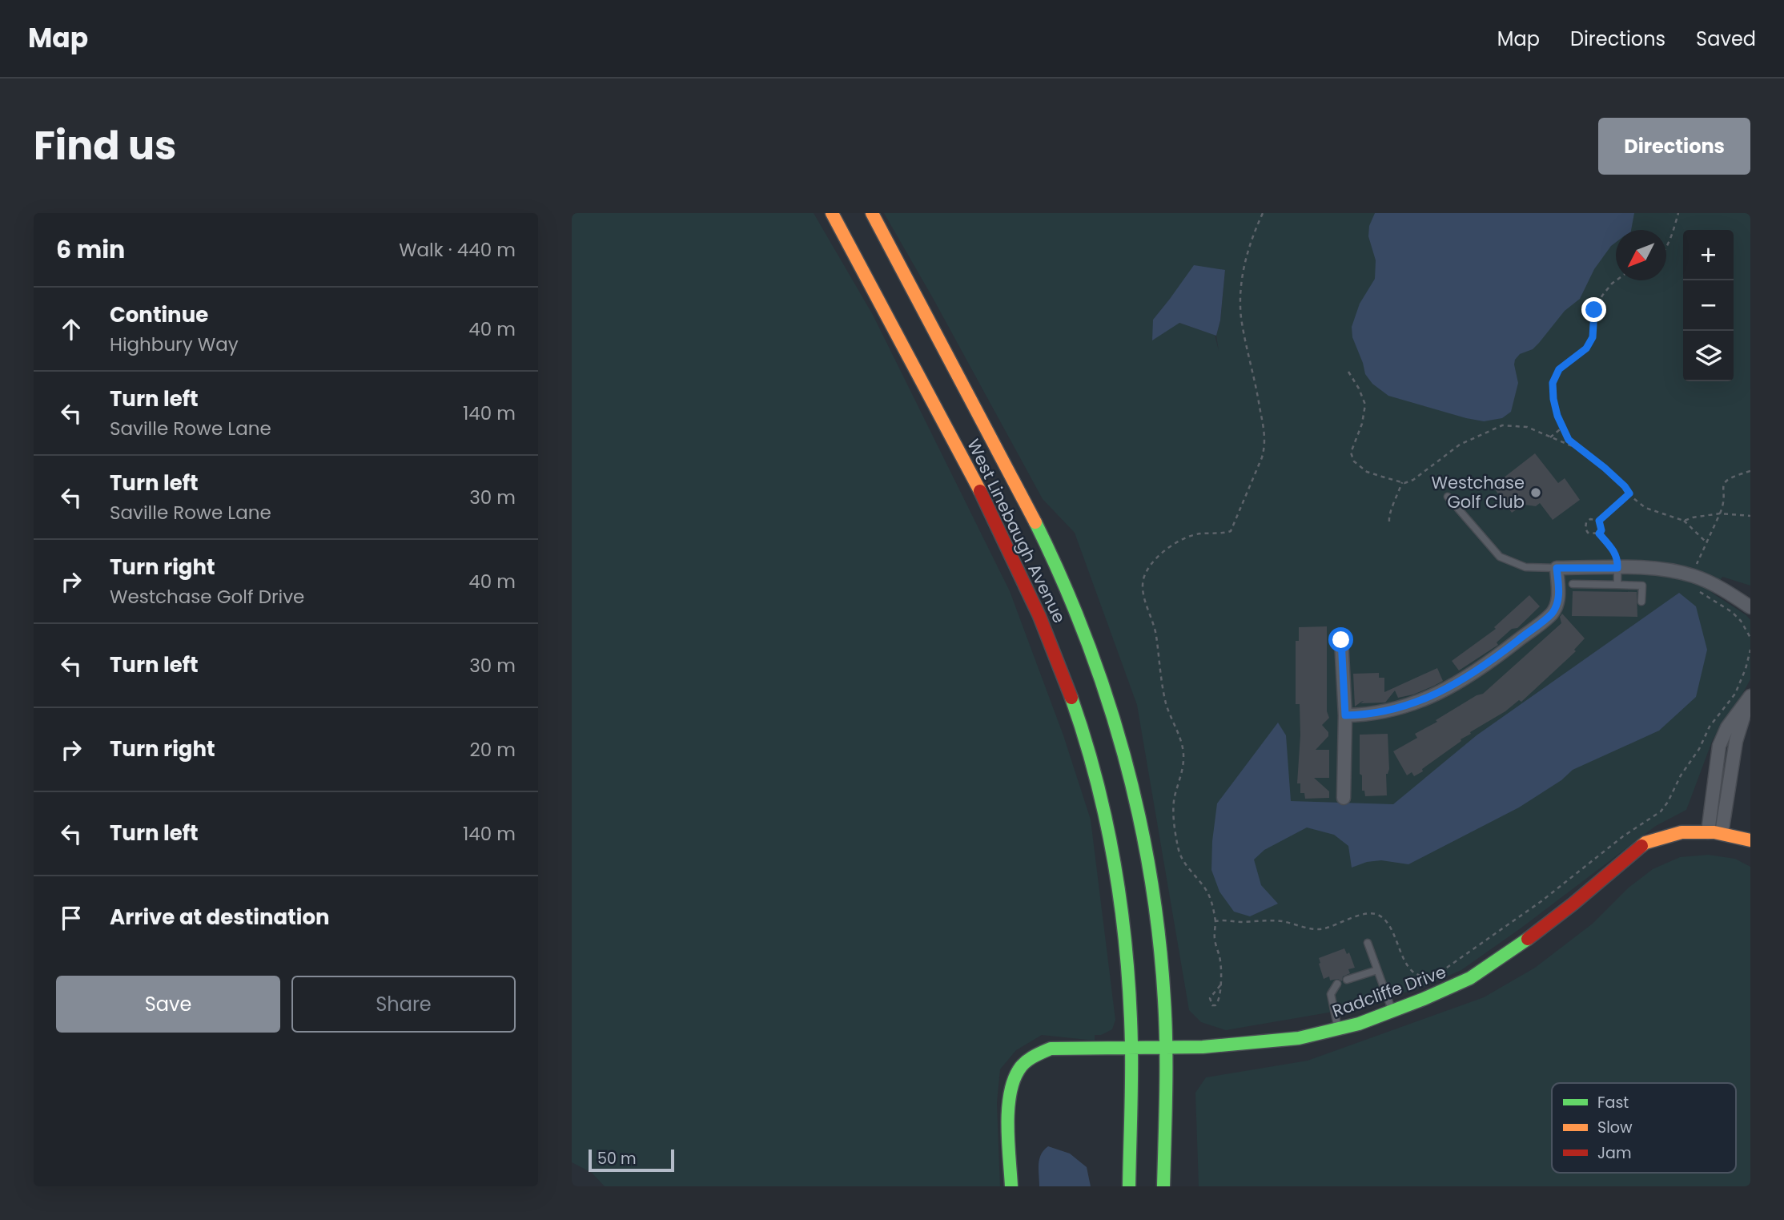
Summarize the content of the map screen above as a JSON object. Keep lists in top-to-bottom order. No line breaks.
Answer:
{"streets":{"main road":["West Linebaugh Avenue","Radcliffe Drive"]},"crossings":[["West Linebaugh Avenue","Radcliffe Drive"]],"places":["Westchase Golf Club"],"legend":["Fast","Slow","Jam"],"scale_bar":"50 m","north":"bottom left","page":{"header":"Map","nav":["Map","Directions","Saved"],"title":"Find us","buttons":["Directions",["Save","Share"]],"heading":["6 min","Walk · 440 m"],"map_buttons":["+","−"],"list":[["Continue","Highbury Way","40 m"],["Turn left","Saville Rowe Lane","140 m"],["Turn left","Saville Rowe Lane","30 m"],["Turn right","Westchase Golf Drive","40 m"],["Turn left","30 m"],["Turn right","20 m"],["Turn left","140 m"],"Arrive at destination"],"scale":"50 m"}}
